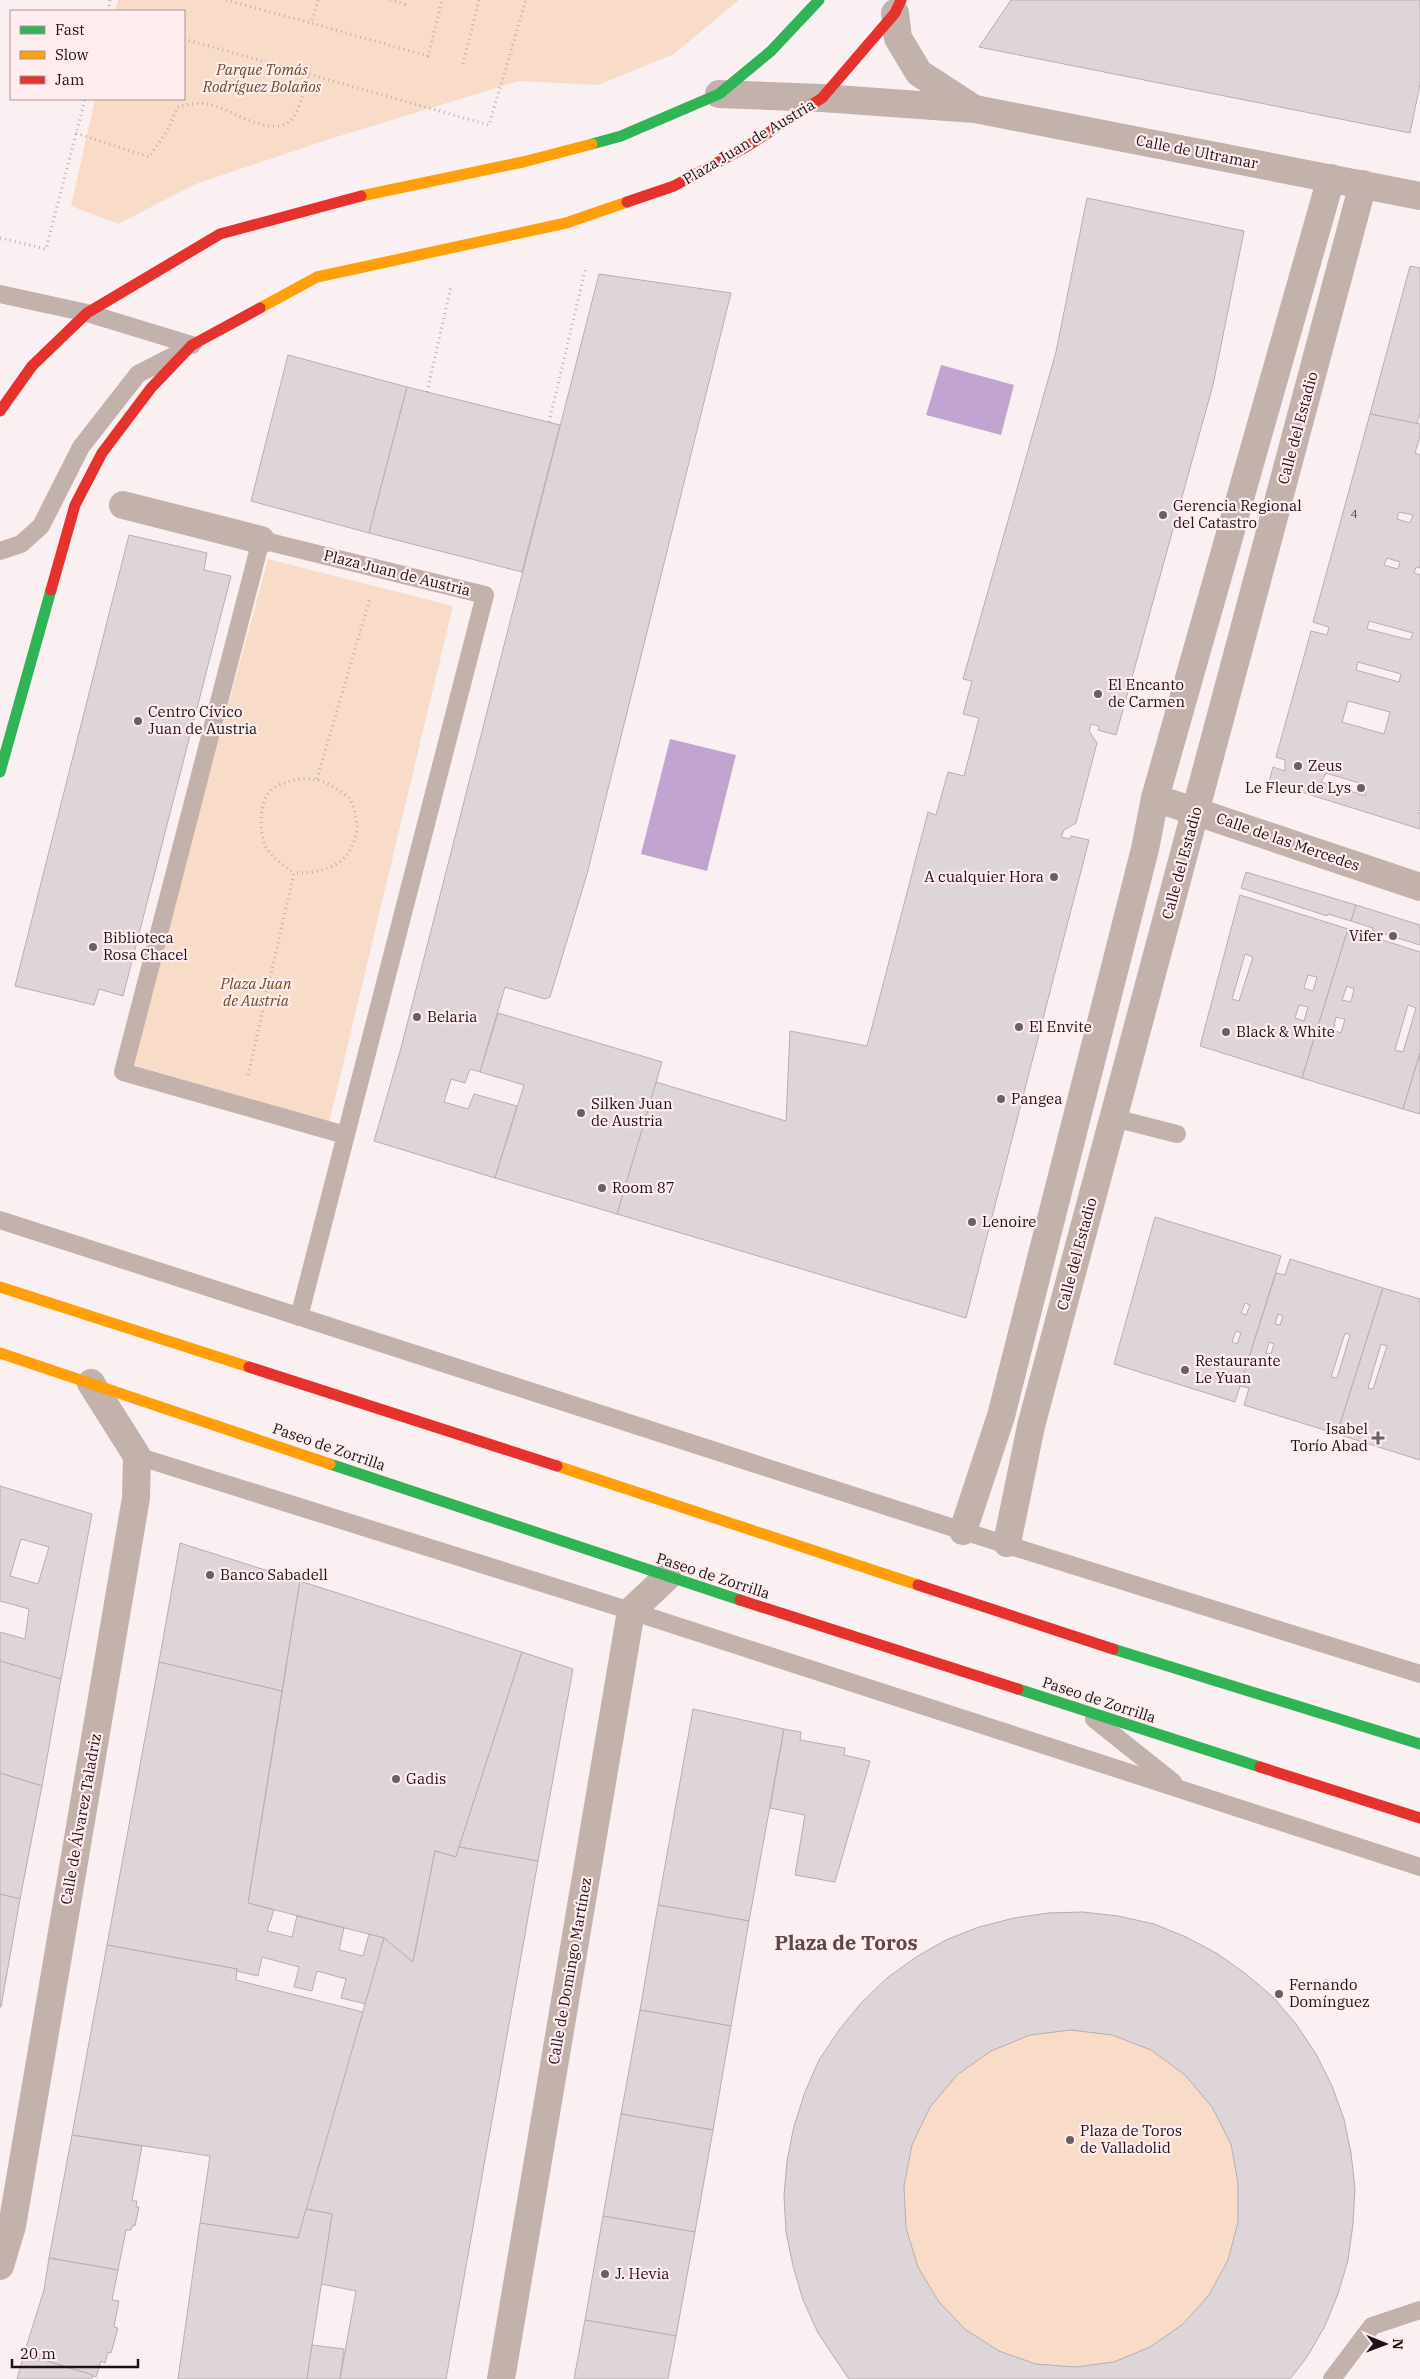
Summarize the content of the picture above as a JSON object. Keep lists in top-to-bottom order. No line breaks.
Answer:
{"streets":{"main road":["Plaza Juan de Austria","Paseo de Zorrilla"],"street":["Calle de Ultramar","Calle del Estadio","Calle de las Mercedes","Calle de Álvarez Taladriz","Calle de Domingo Martínez"]},"crossings":[["Plaza Juan de Austria","Calle de Ultramar"],["Calle de Ultramar","Calle del Estadio"],["Calle del Estadio","Calle de las Mercedes"]],"districts":["Plaza de Toros"],"parks":["Parque Tomás Rodríguez Bolaños","Plaza Juan de Austria"],"places":{"other":["Gerencia Regional del Catastro","El Encanto de Carmen","Centro Cívico Juan de Austria","Zeus","Le Fleur de Lys","A cualquier Hora","Vifer","Biblioteca Rosa Chacel","Belaria","El Envite","Black & White","Pangea","Silken Juan de Austria","Room 87","Lenoire","Restaurante Le Yuan","Banco Sabadell","Gadis","Fernando Domínguez","Plaza de Toros de Valladolid","J. Hevia"],"health":["Isabel Torío Abad"]},"house_numbers":["4"],"legend":["Fast","Slow","Jam"],"scale_bar":"20 m","north":"right"}
